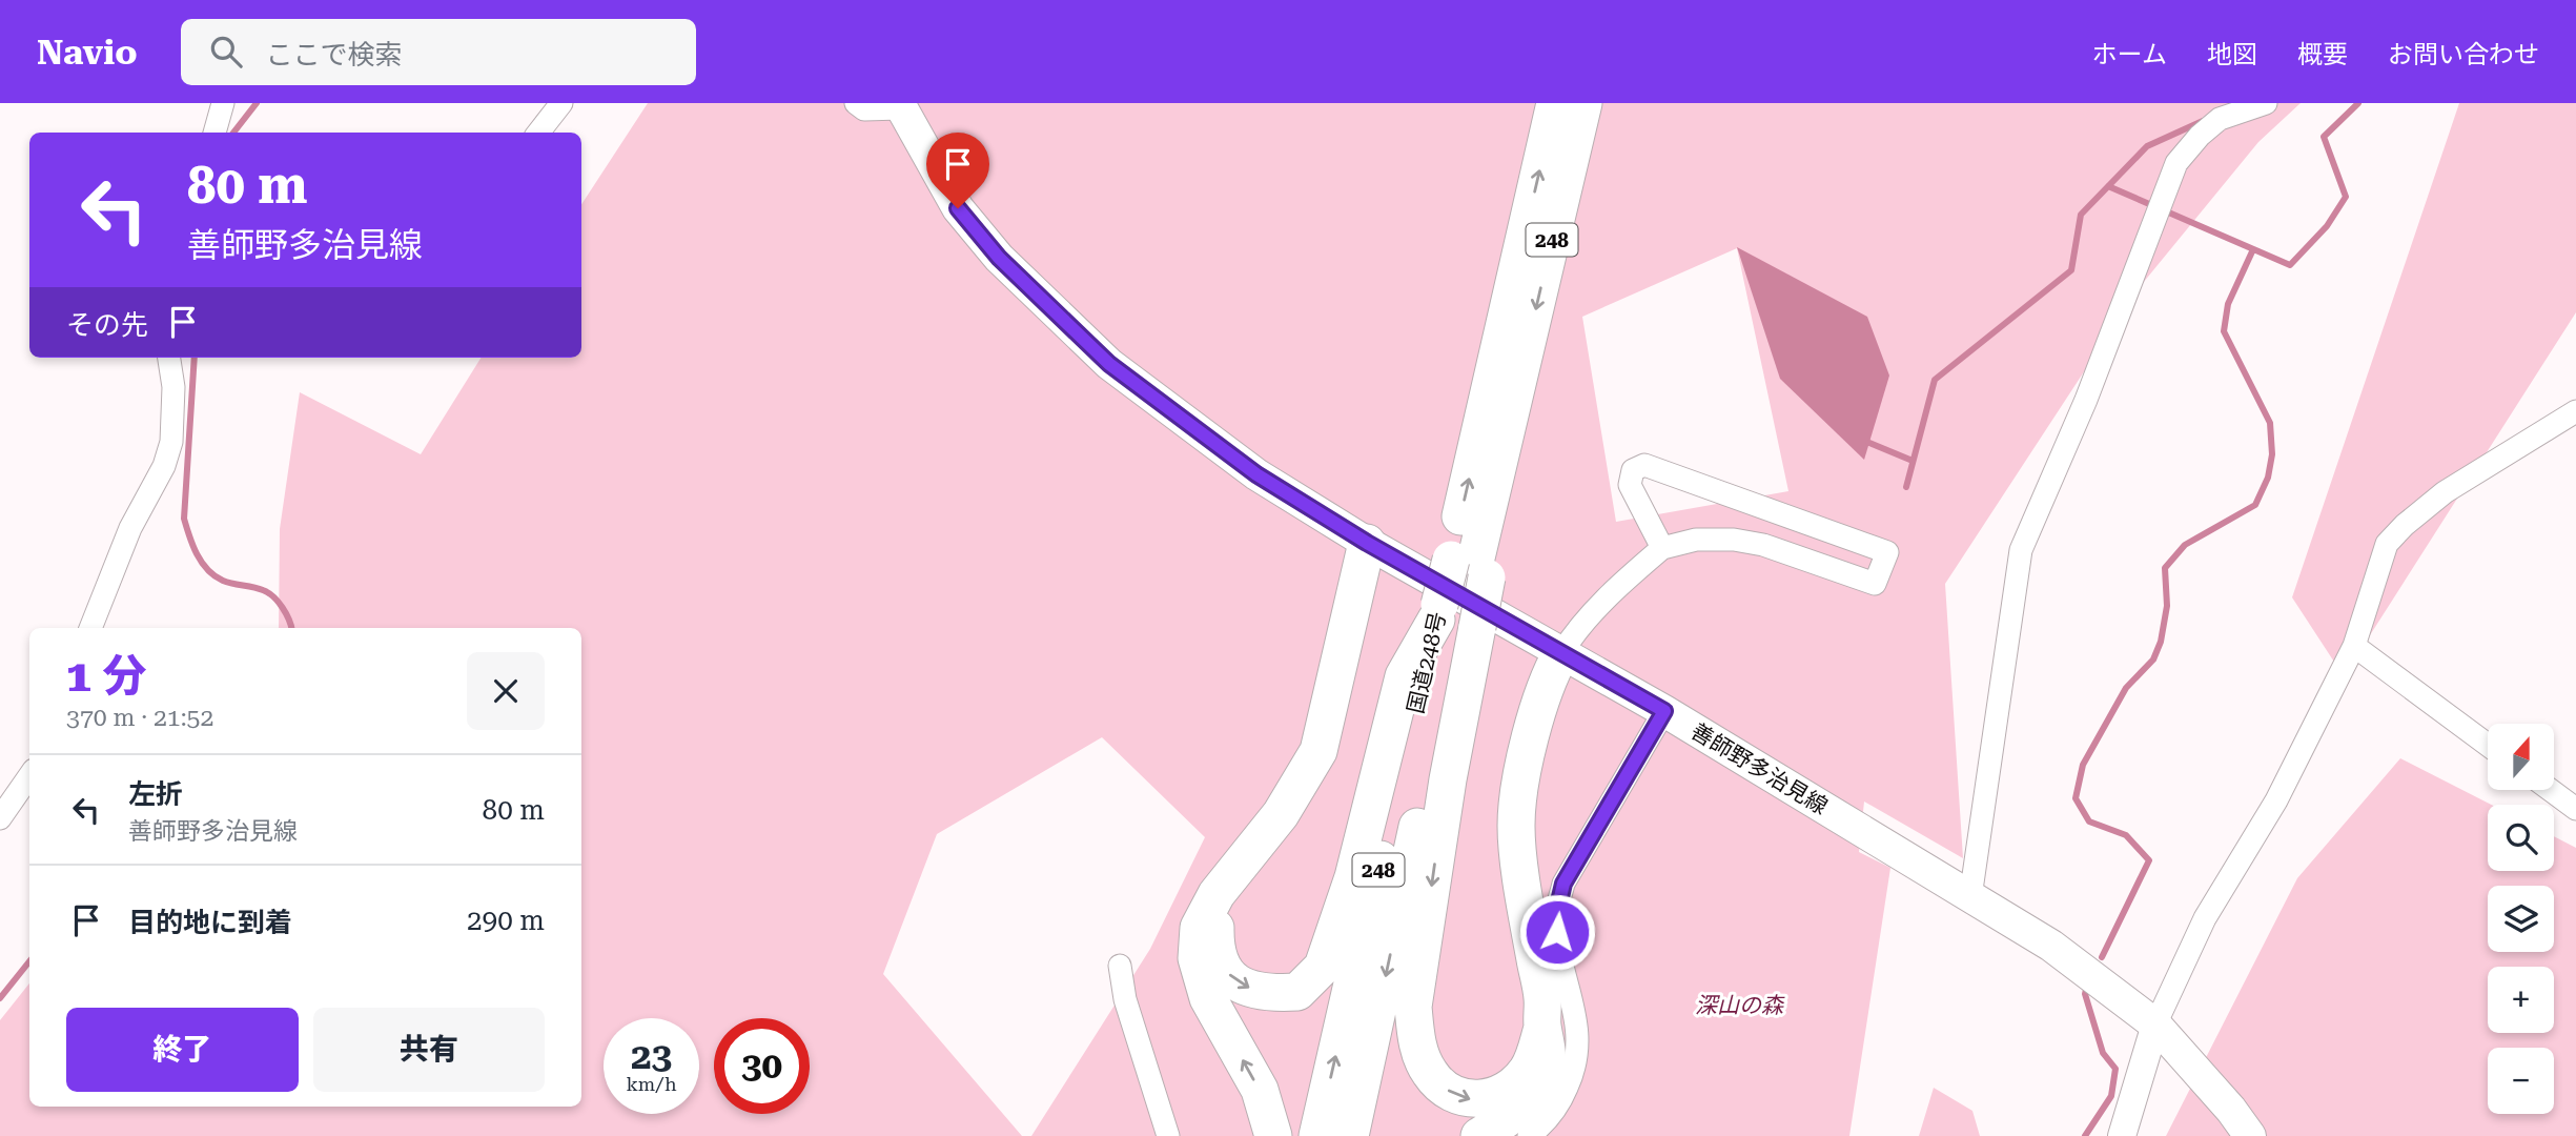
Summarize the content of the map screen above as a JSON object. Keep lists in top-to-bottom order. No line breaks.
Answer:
{"streets":{"highway":["248","国道248号"],"main road":["善師野多治見線"]},"parks":["深山の森"],"north":"top","page":{"header":"Navio","search":"ここで検索","nav":["ホーム","地図","概要","お問い合わせ"],"turn":["80 m","善師野多治見線"],"then":"その先","heading":["1 分","370 m · 21:52"],"map_buttons":["+","−"],"list":[{"name":"左折","note":"善師野多治見線","value":"80 m"},{"name":"目的地に到着","value":"290 m"}],"buttons":["終了","共有"],"speed":"23 km/h","limit":"30"}}
